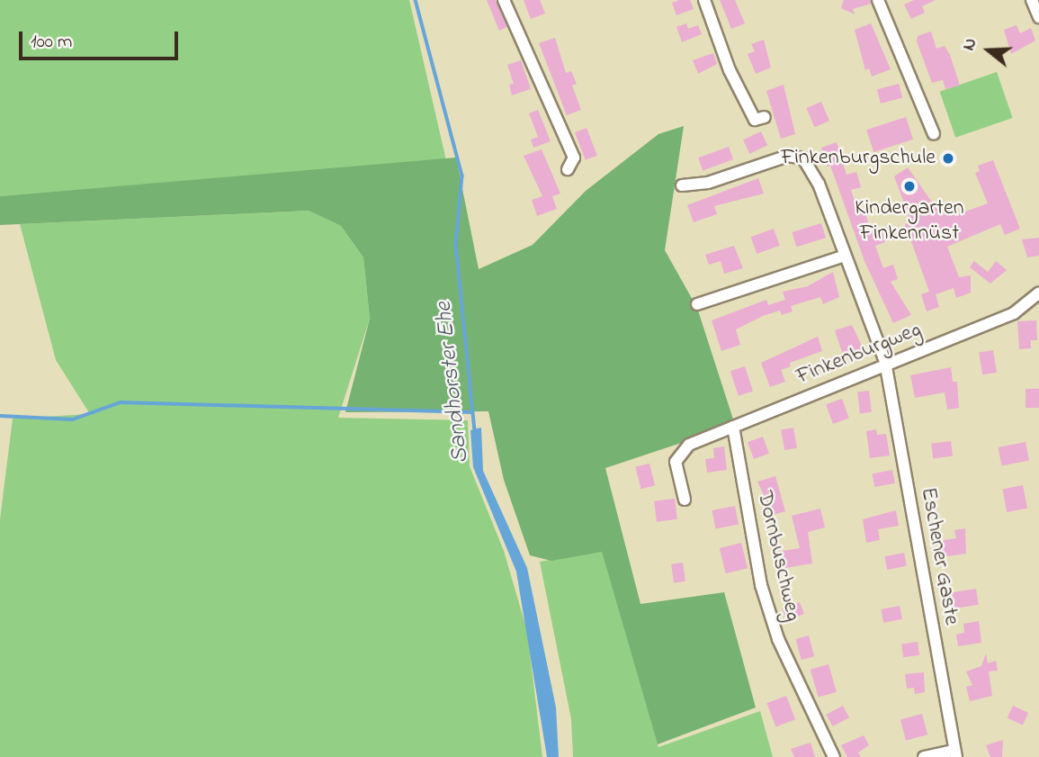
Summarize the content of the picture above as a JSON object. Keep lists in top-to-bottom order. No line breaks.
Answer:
{"streets":{"street":["Finkenburgweg","Dornbuschweg","Eschener Gaste"]},"crossings":[["Finkenburgweg","Dornbuschweg"],["Finkenburgweg","Eschener Gaste"]],"water":["Sandhorster Ehe"],"places":["Finkenburgschule","Kindergarten Finkennüst"],"scale_bar":"100 m","north":"left"}
